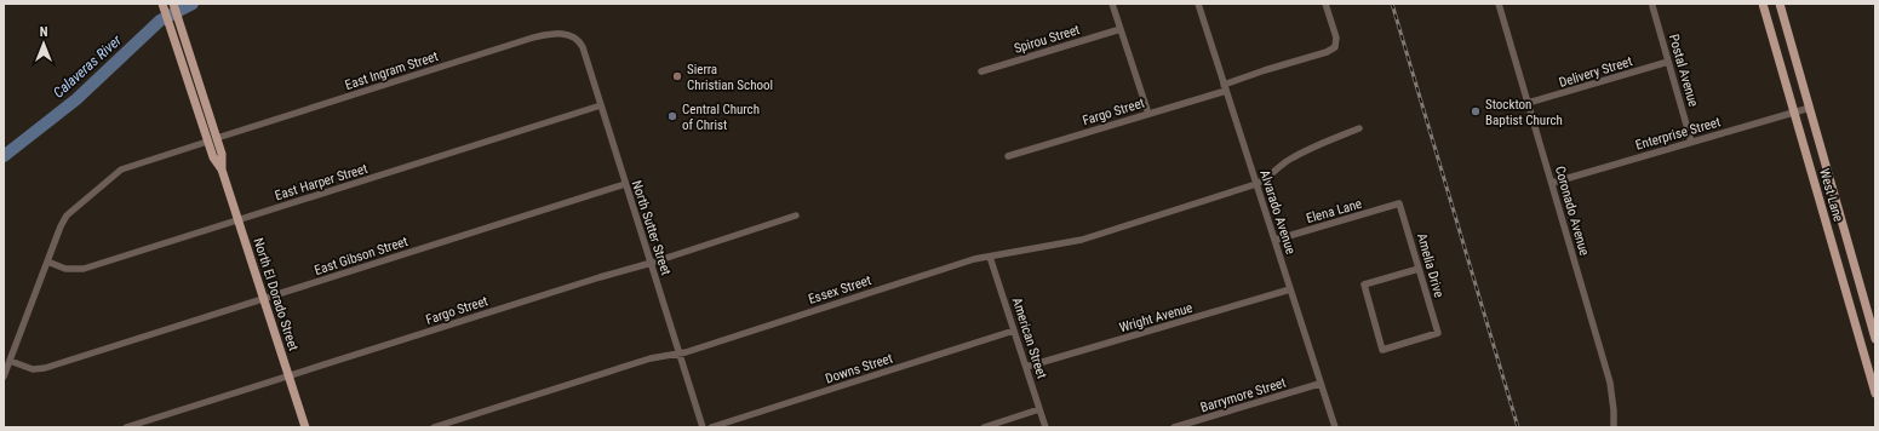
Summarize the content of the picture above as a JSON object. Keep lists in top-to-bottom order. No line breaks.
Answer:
{"streets":{"main road":["West Lane","North El Dorado Street"],"street":["Spirou Street","East Ingram Street","Postal Avenue","Delivery Street","Fargo Street","Enterprise Street","East Harper Street","Elena Lane","Coronado Avenue","Alvarado Avenue","North Sutter Street","East Gibson Street","Amelia Drive","Essex Street","Wright Avenue","American Street","Downs Street","Barrymore Street"]},"crossings":[["East Ingram Street","North Sutter Street"],["East Ingram Street","North El Dorado Street"],["Postal Avenue","Delivery Street"],["Postal Avenue","Enterprise Street"],["Delivery Street","Coronado Avenue"],["Fargo Street","Alvarado Avenue"],["Fargo Street","North Sutter Street"],["Fargo Street","North El Dorado Street"],["Enterprise Street","West Lane"],["Enterprise Street","Coronado Avenue"],["East Harper Street","North Sutter Street"],["East Harper Street","North El Dorado Street"],["Elena Lane","Alvarado Avenue"],["Elena Lane","Amelia Drive"],["Alvarado Avenue","Essex Street"],["Alvarado Avenue","Wright Avenue"],["Alvarado Avenue","Barrymore Street"],["North Sutter Street","East Gibson Street"],["North Sutter Street","Essex Street"],["East Gibson Street","North El Dorado Street"],["Essex Street","American Street"],["Wright Avenue","American Street"],["American Street","Downs Street"]],"water":["Calaveras River"],"places":["Sierra Christian School","Stockton Baptist Church","Central Church of Christ"],"north":"top"}
